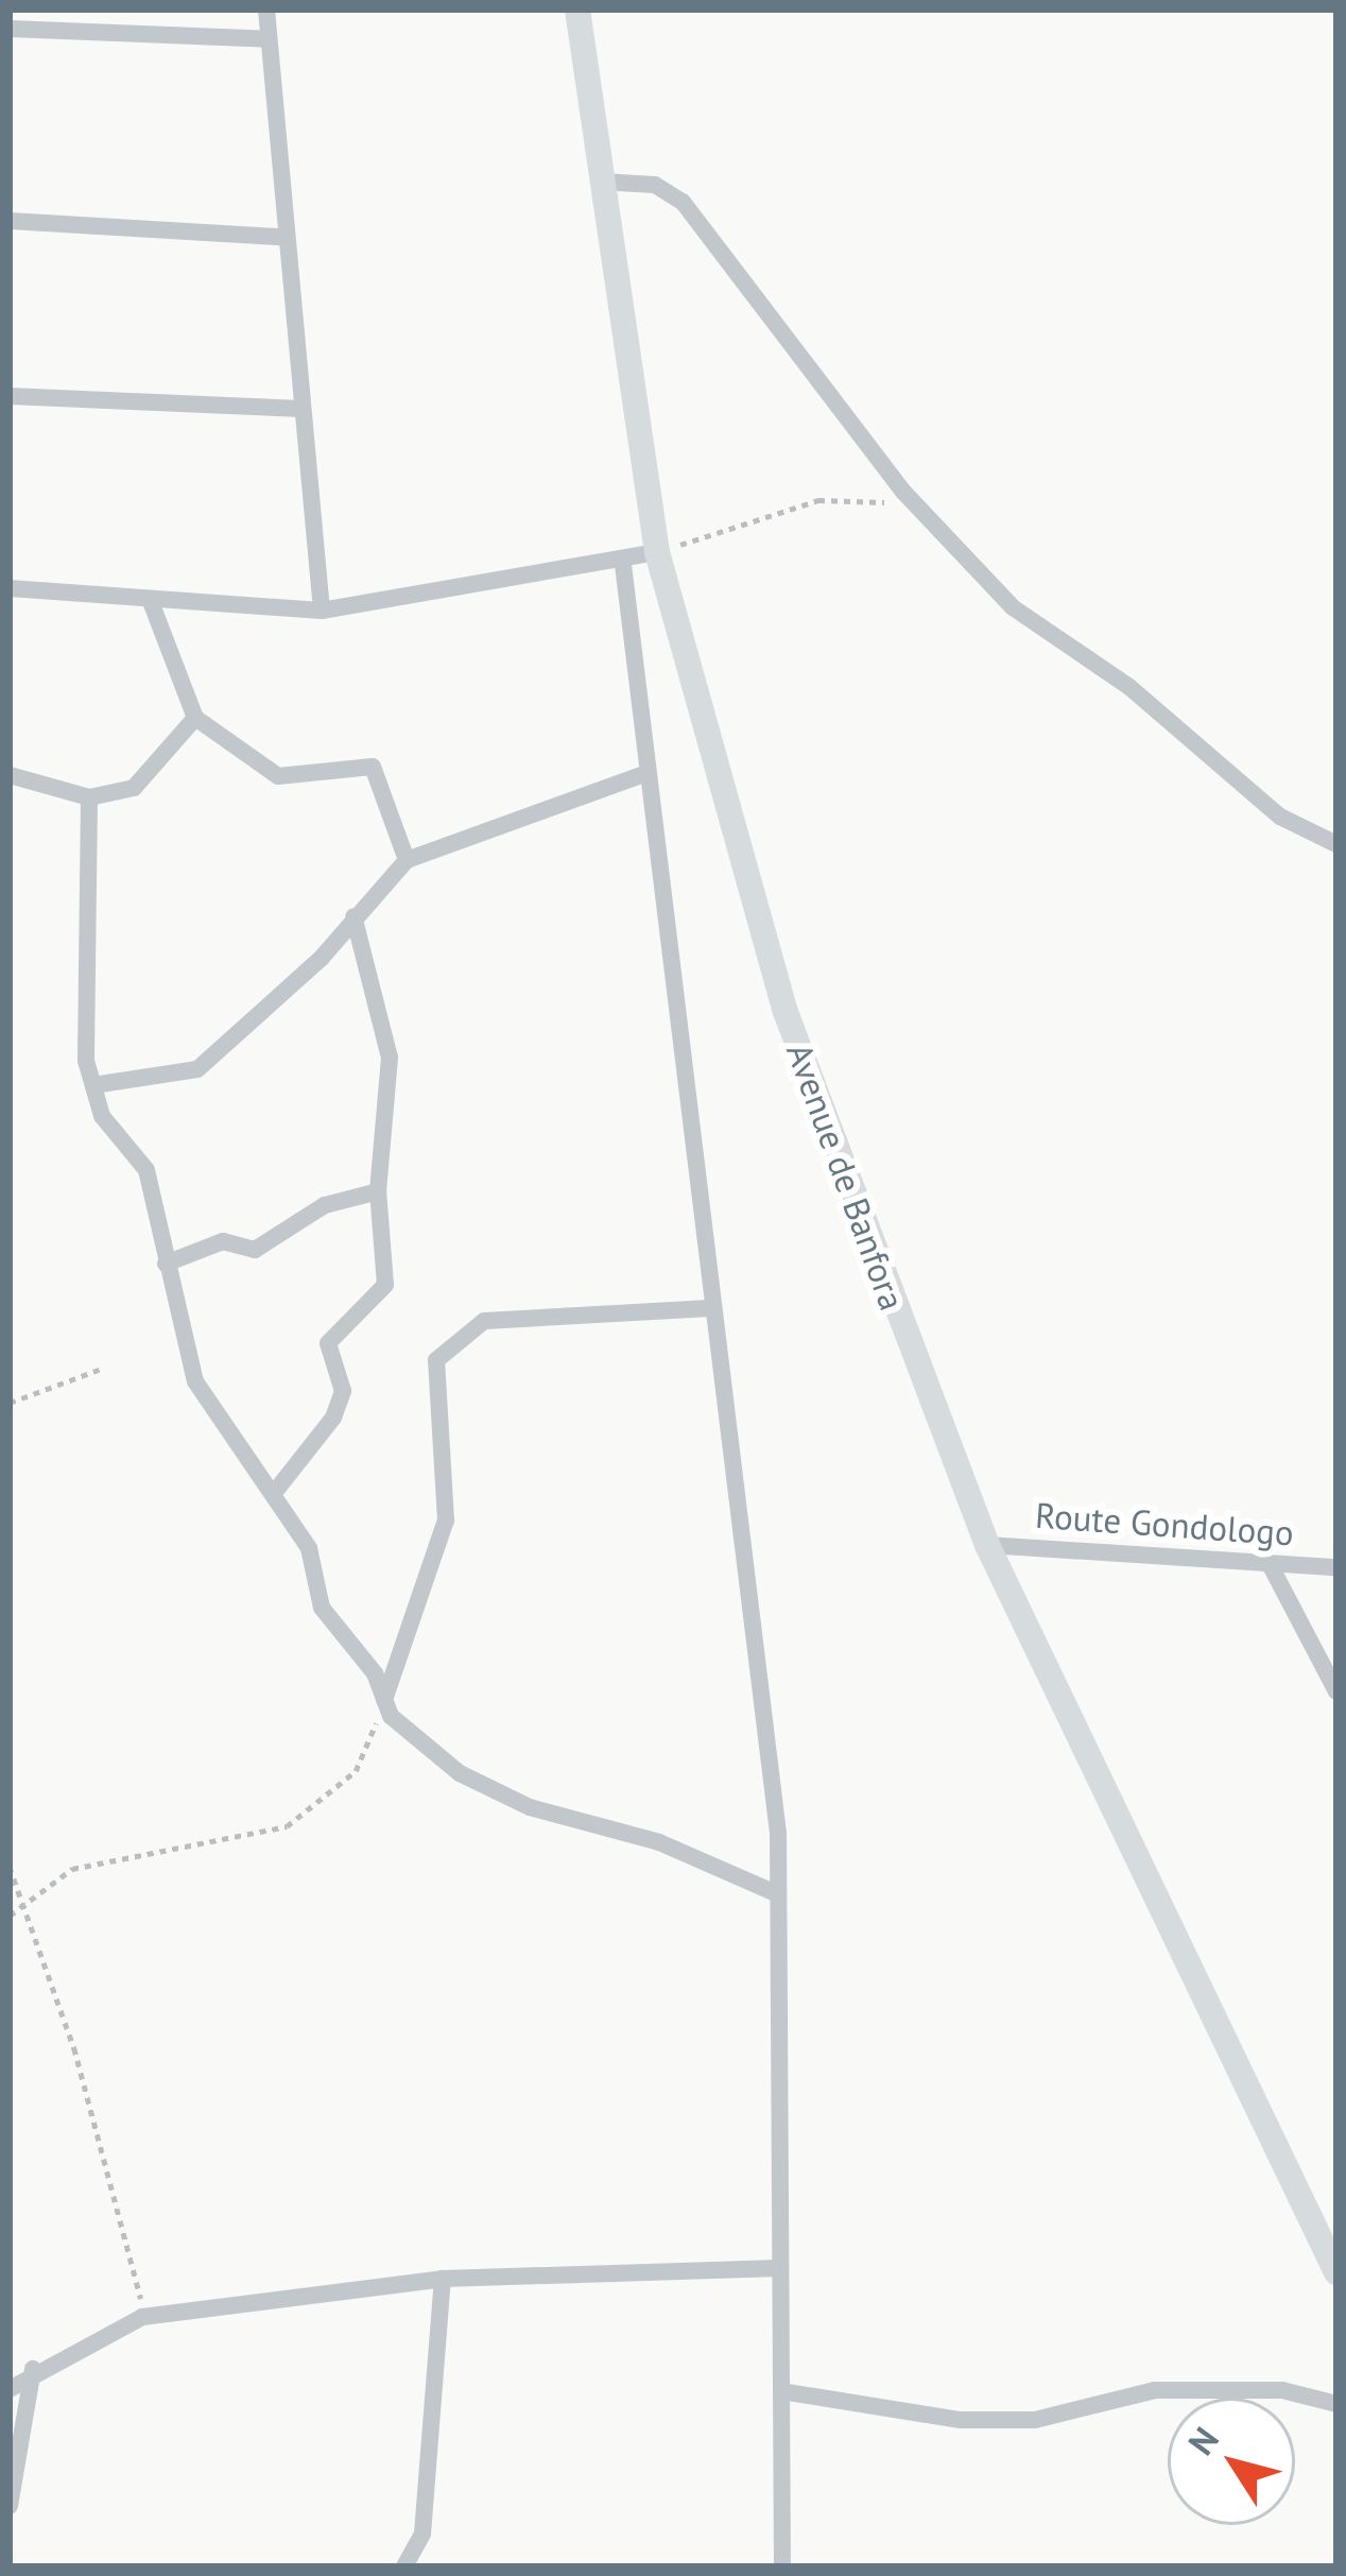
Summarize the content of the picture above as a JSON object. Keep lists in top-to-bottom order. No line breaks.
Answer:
{"streets":{"main road":["Avenue de Banfora"],"street":["Route Gondologo"]},"crossings":[["Avenue de Banfora","Route Gondologo"]],"north":"top left"}
